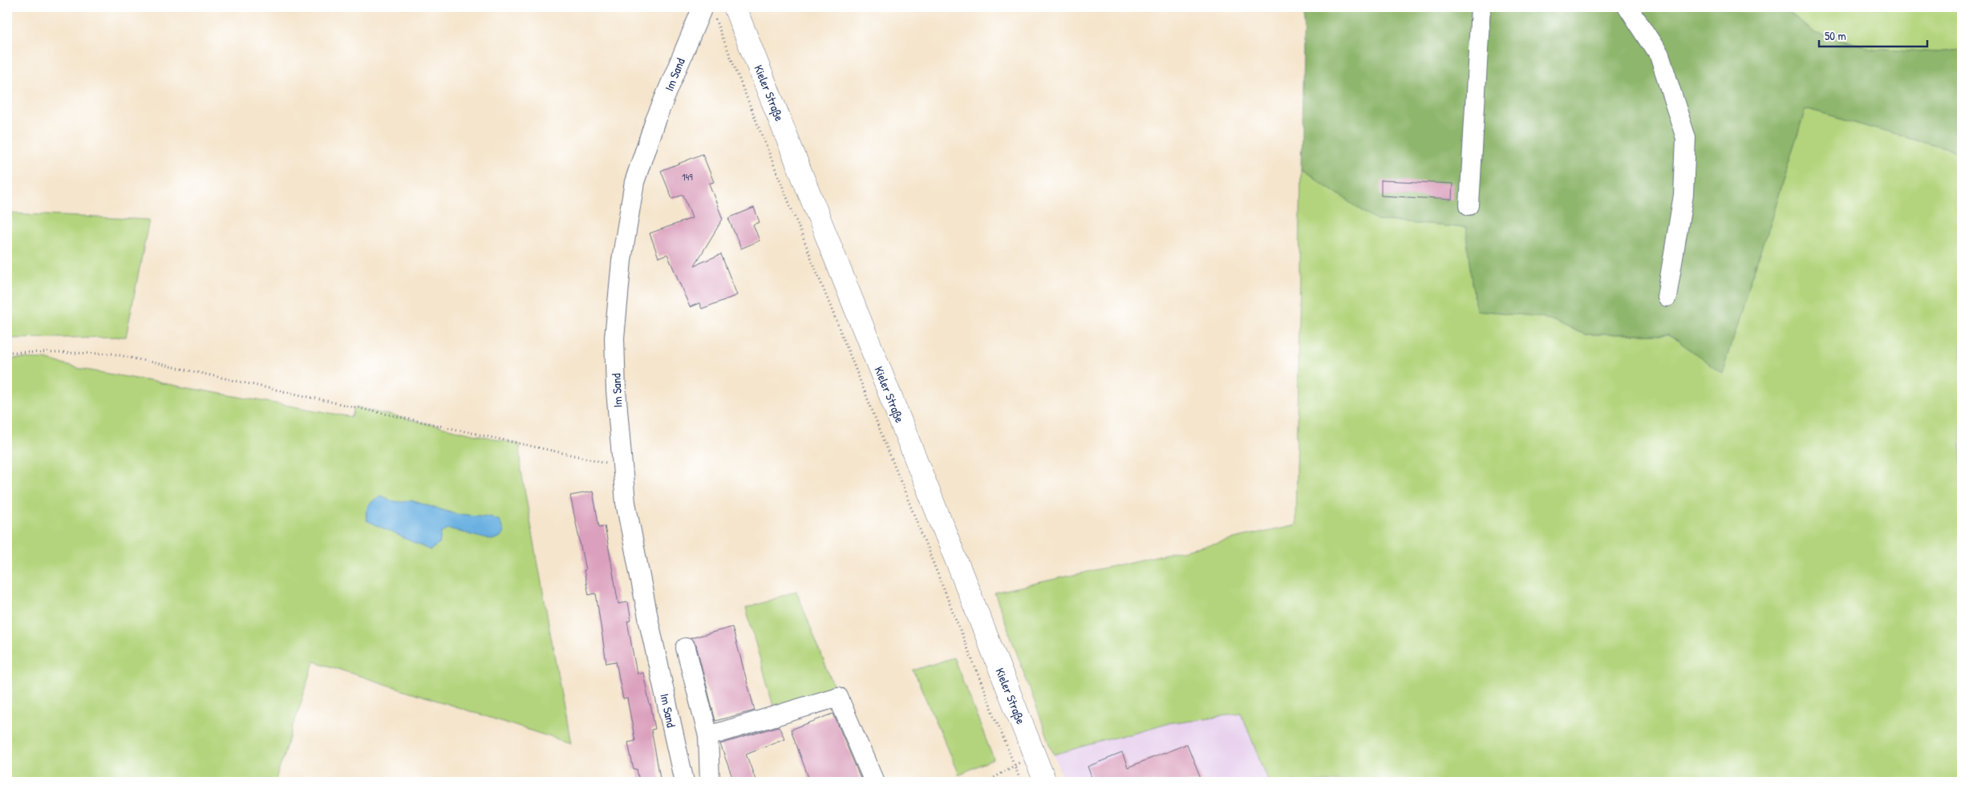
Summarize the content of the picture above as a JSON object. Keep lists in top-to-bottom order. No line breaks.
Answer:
{"streets":{"main road":["Kieler Straße"],"street":["Im Sand"]},"house_numbers":["149"],"scale_bar":"50 m"}
